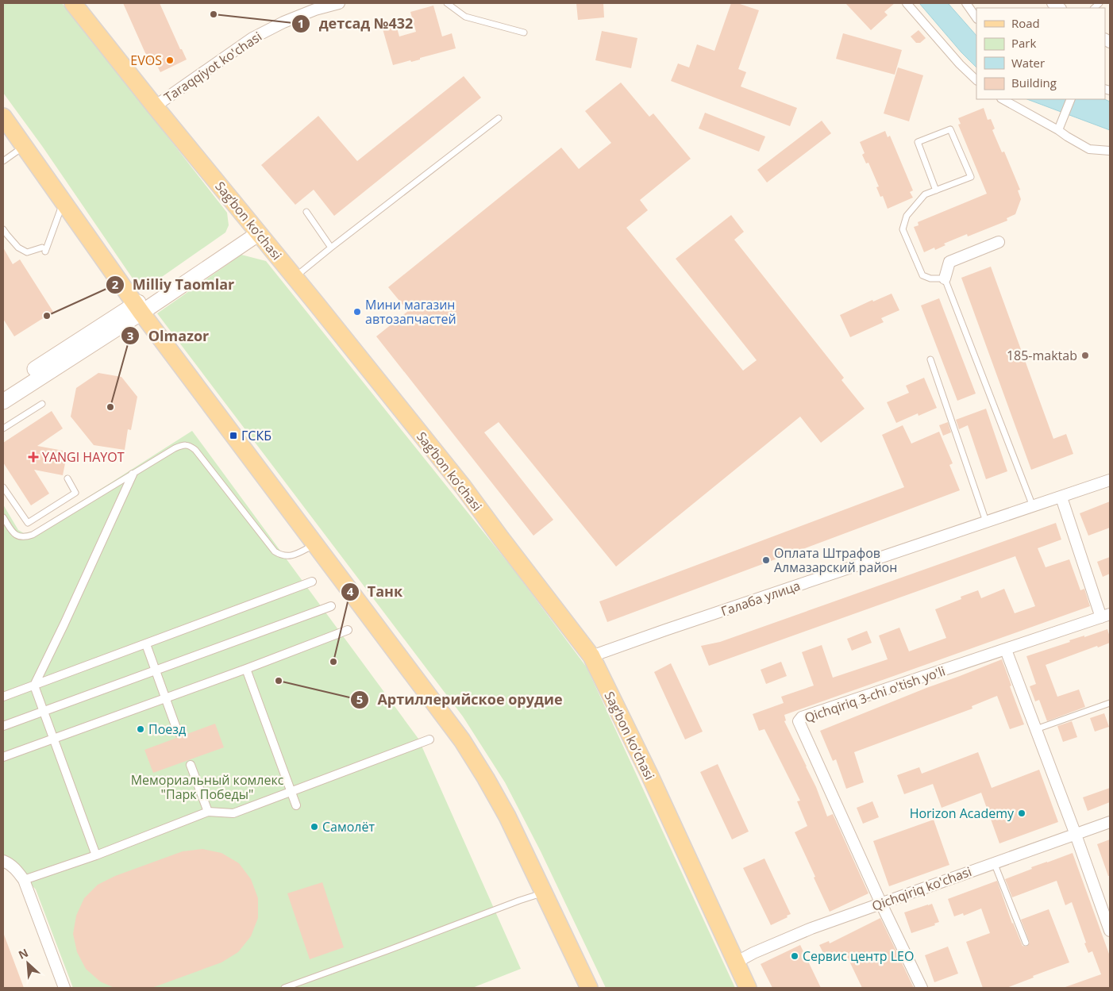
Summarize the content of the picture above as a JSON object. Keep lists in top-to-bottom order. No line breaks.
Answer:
{"streets":{"main road":["Sag’bon ko’chasi"],"street":["Taraqqiyot ko'chasi","Галаба улица","Qichqiriq 3-chi o'tish yo'li","Qichqiriq ko'chasi"]},"crossings":[["Taraqqiyot ko'chasi","Sag’bon ko’chasi"],["Sag’bon ko’chasi","Галаба улица"],["Sag’bon ko’chasi","Qichqiriq ko'chasi"],["Qichqiriq 3-chi o'tish yo'li","Qichqiriq ko'chasi"]],"parks":["Мемориальный комлекс \"Парк Победы\""],"places":{"other":["детсад №432","EVOS","Мини магазин автозапчастей","Milliy Taomlar","185-maktab","Olmazor","Оплата Штрафов Aлмазарский район","Танк","Артиллерийское орудие","Поезд","Horizon Academy","Самолёт","Сервис центр LEO"],"transit":["ГСКБ"],"health":["YANGI HAYOT"]},"legend":["Road","Park","Water","Building"],"north":"top left"}
